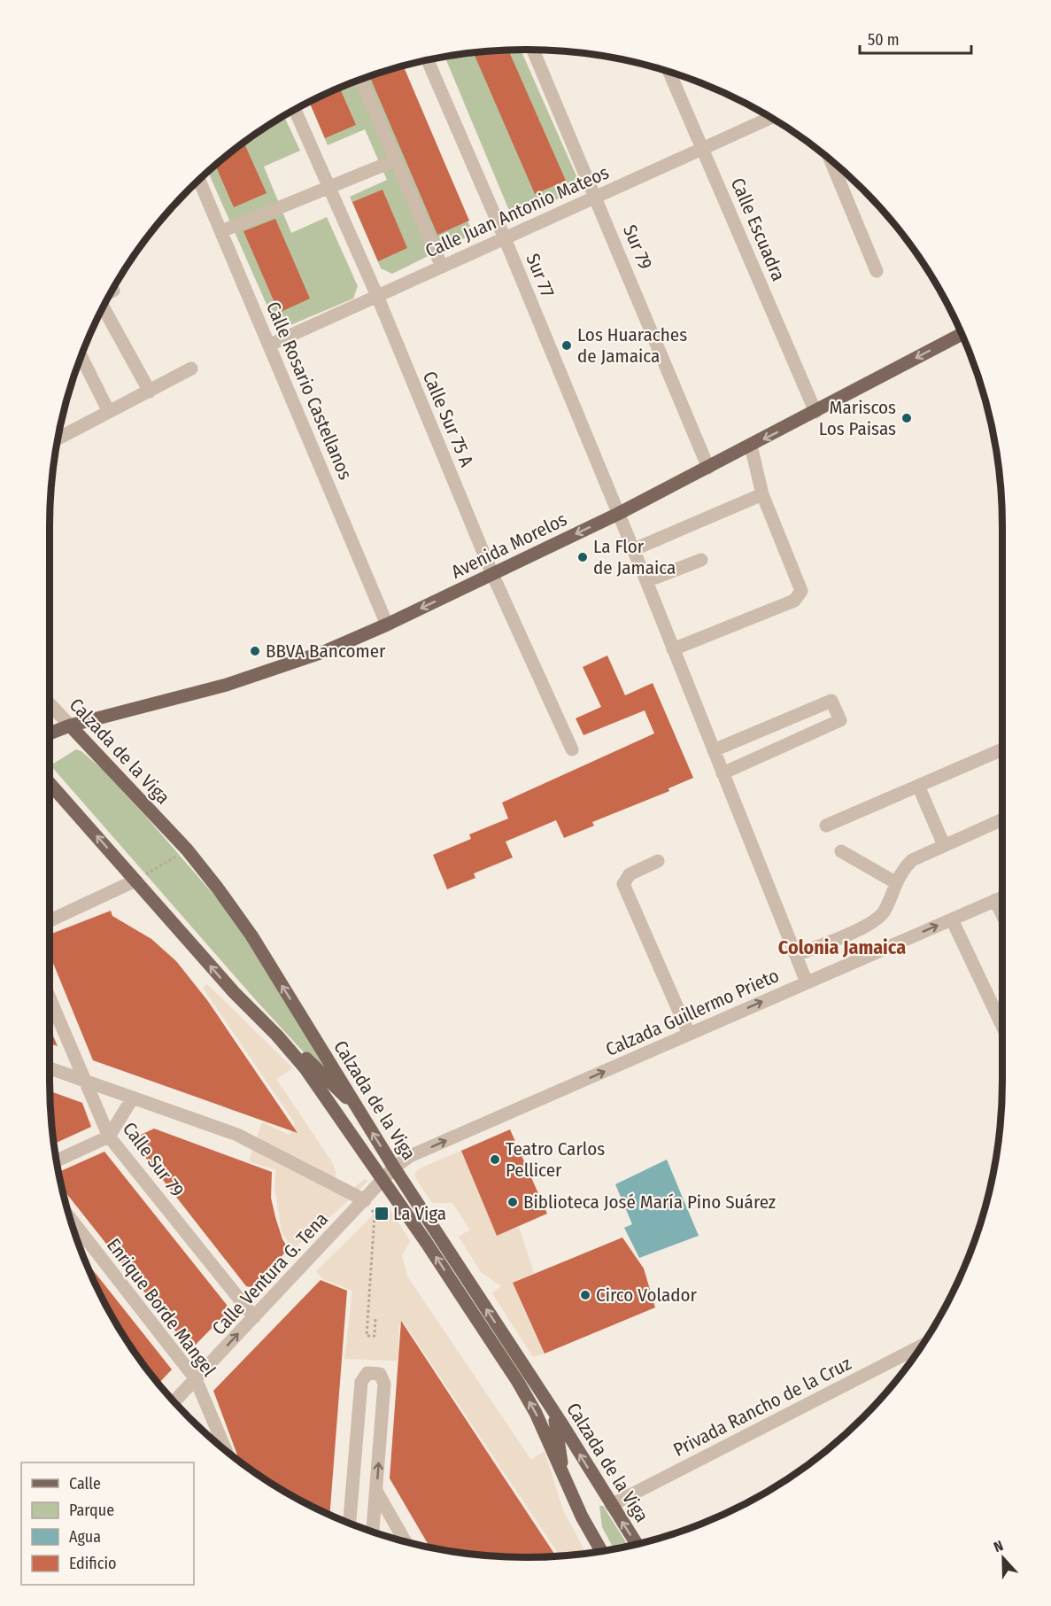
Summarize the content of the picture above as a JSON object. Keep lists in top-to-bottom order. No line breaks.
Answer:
{"streets":{"main road":["Avenida Morelos","Calzada de la Viga"],"street":["Calle Juan Antonio Mateos","Calle Escuadra","Sur 79","Sur 77","Calle Rosario Castellanos","Calle Sur 75 A","Calzada Guillermo Prieto","Calle Sur 79","Calle Ventura G. Tena","Enrique Borde Mangel","Privada Rancho de la Cruz"]},"crossings":[["Calle Juan Antonio Mateos","Calle Escuadra"],["Calle Juan Antonio Mateos","Sur 79"],["Calle Juan Antonio Mateos","Sur 77"],["Calle Juan Antonio Mateos","Calle Rosario Castellanos"],["Calle Juan Antonio Mateos","Calle Sur 75 A"],["Calle Escuadra","Avenida Morelos"],["Sur 79","Avenida Morelos"],["Sur 77","Avenida Morelos"],["Sur 77","Calzada Guillermo Prieto"],["Calle Rosario Castellanos","Avenida Morelos"],["Calle Sur 75 A","Avenida Morelos"],["Avenida Morelos","Calzada de la Viga"],["Calzada de la Viga","Calzada Guillermo Prieto"],["Calzada de la Viga","Calle Ventura G. Tena"],["Calzada de la Viga","Privada Rancho de la Cruz"],["Calzada Guillermo Prieto","Calle Ventura G. Tena"],["Calle Sur 79","Calle Ventura G. Tena"],["Calle Ventura G. Tena","Enrique Borde Mangel"]],"one_way":["Avenida Morelos","Calzada de la Viga","Calzada Guillermo Prieto"],"districts":["Colonia Jamaica"],"places":{"other":["Los Huaraches de Jamaica","Mariscos Los Paisas","La Flor de Jamaica","BBVA Bancomer","Teatro Carlos Pellicer","Biblioteca José María Pino Suárez","Circo Volador"],"transit":["La Viga"]},"legend":["Calle","Parque","Agua","Edificio"],"scale_bar":"50 m","north":"top"}
